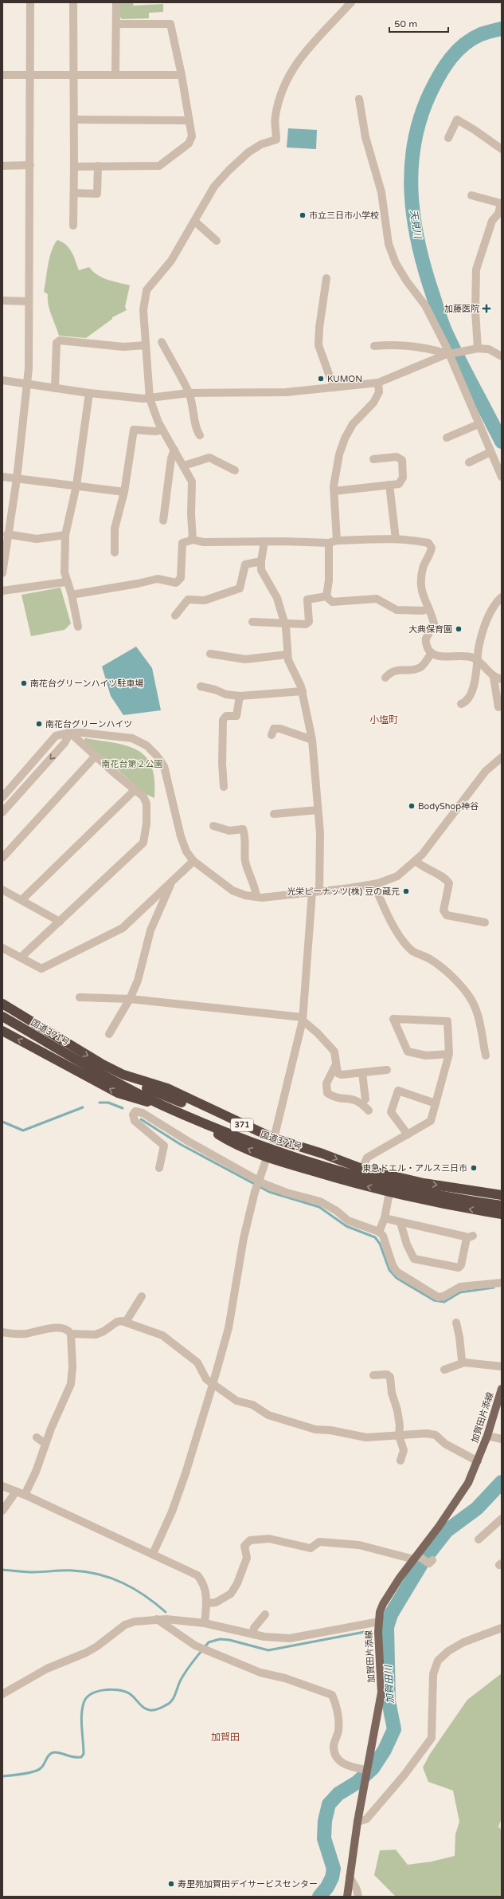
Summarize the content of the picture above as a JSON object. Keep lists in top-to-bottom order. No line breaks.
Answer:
{"streets":{"highway":["国道371号","371"],"main road":["加賀田片添線"]},"crossings":[["国道371号","371"]],"districts":["小塩町","加賀田"],"water":["天見川","加賀田川"],"parks":["南花台第２公園"],"places":{"other":["市立三日市小学校","KUMON","大典保育園","南花台グリーンハイツ駐車場","南花台グリーンハイツ","BodyShop神谷","光栄ピーナッツ(株) 豆の蔵元","東急ドエル・アルス三日市","寿里苑加賀田デイサービスセンター"],"health":["加藤医院"]},"scale_bar":"50 m"}
